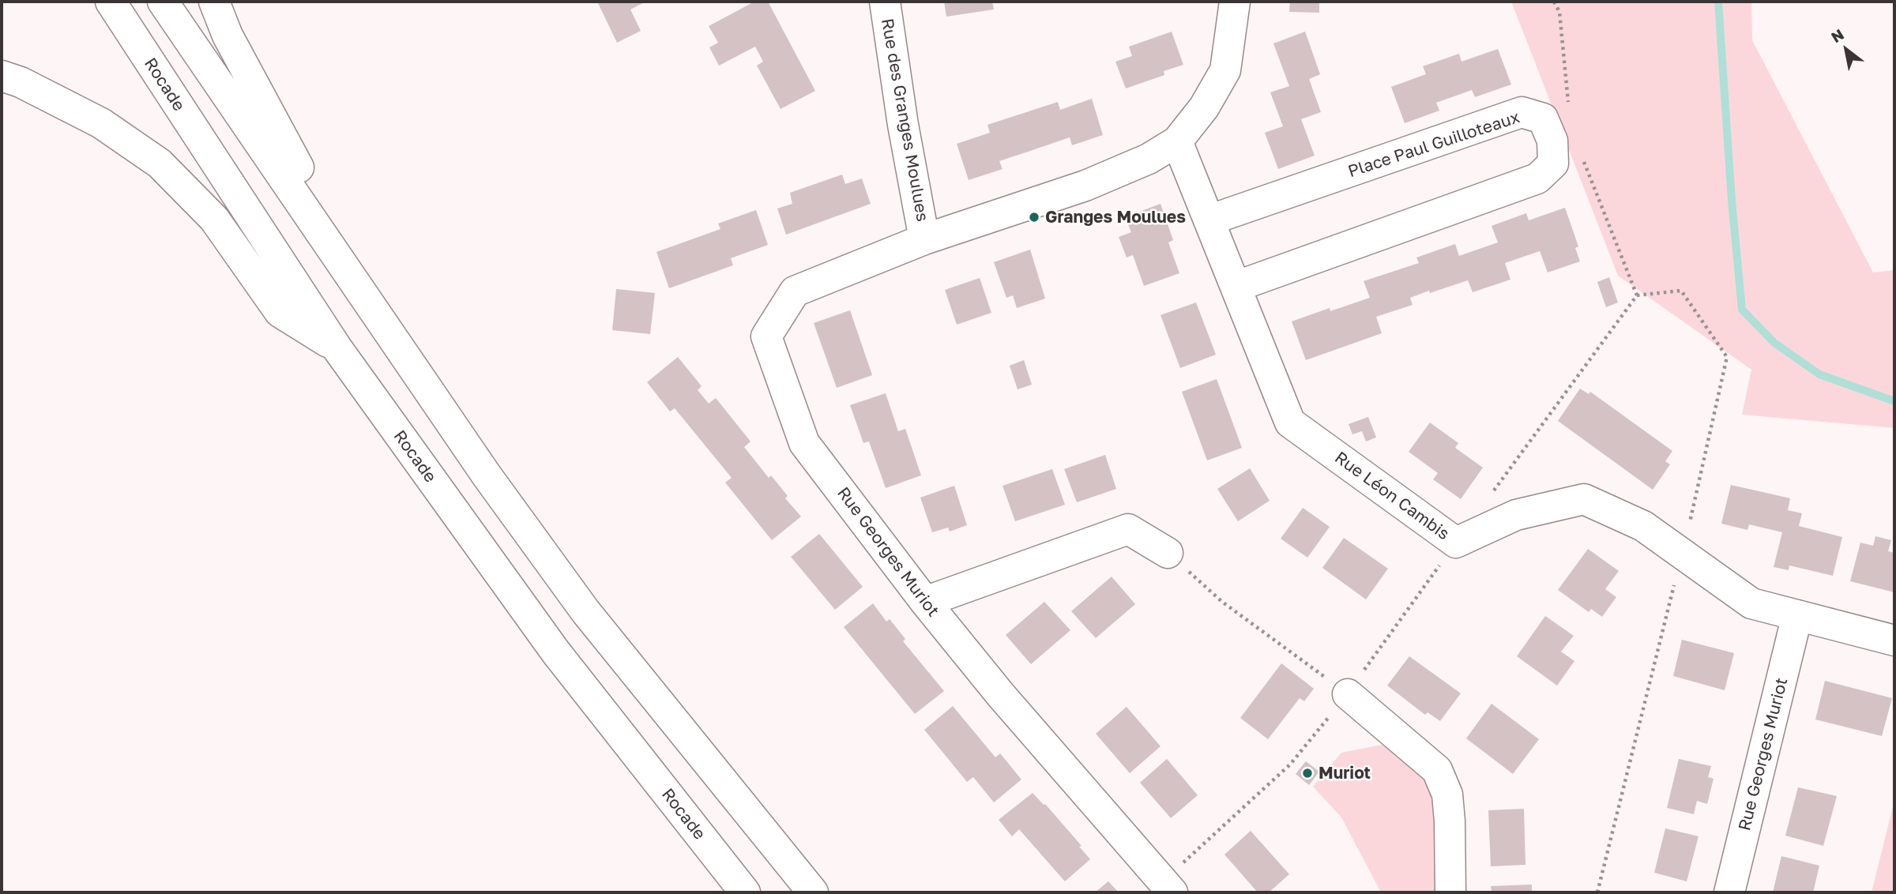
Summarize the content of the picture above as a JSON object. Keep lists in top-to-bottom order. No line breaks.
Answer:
{"streets":{"main road":["Rocade","Rue des Granges Moulues","Place Paul Guilloteaux","Rue Léon Cambis","Rue Georges Muriot"]},"crossings":[["Rue des Granges Moulues","Rue Georges Muriot"],["Place Paul Guilloteaux","Rue Léon Cambis"],["Rue Léon Cambis","Rue Georges Muriot"]],"places":["Granges Moulues","Muriot"],"north":"top left"}
